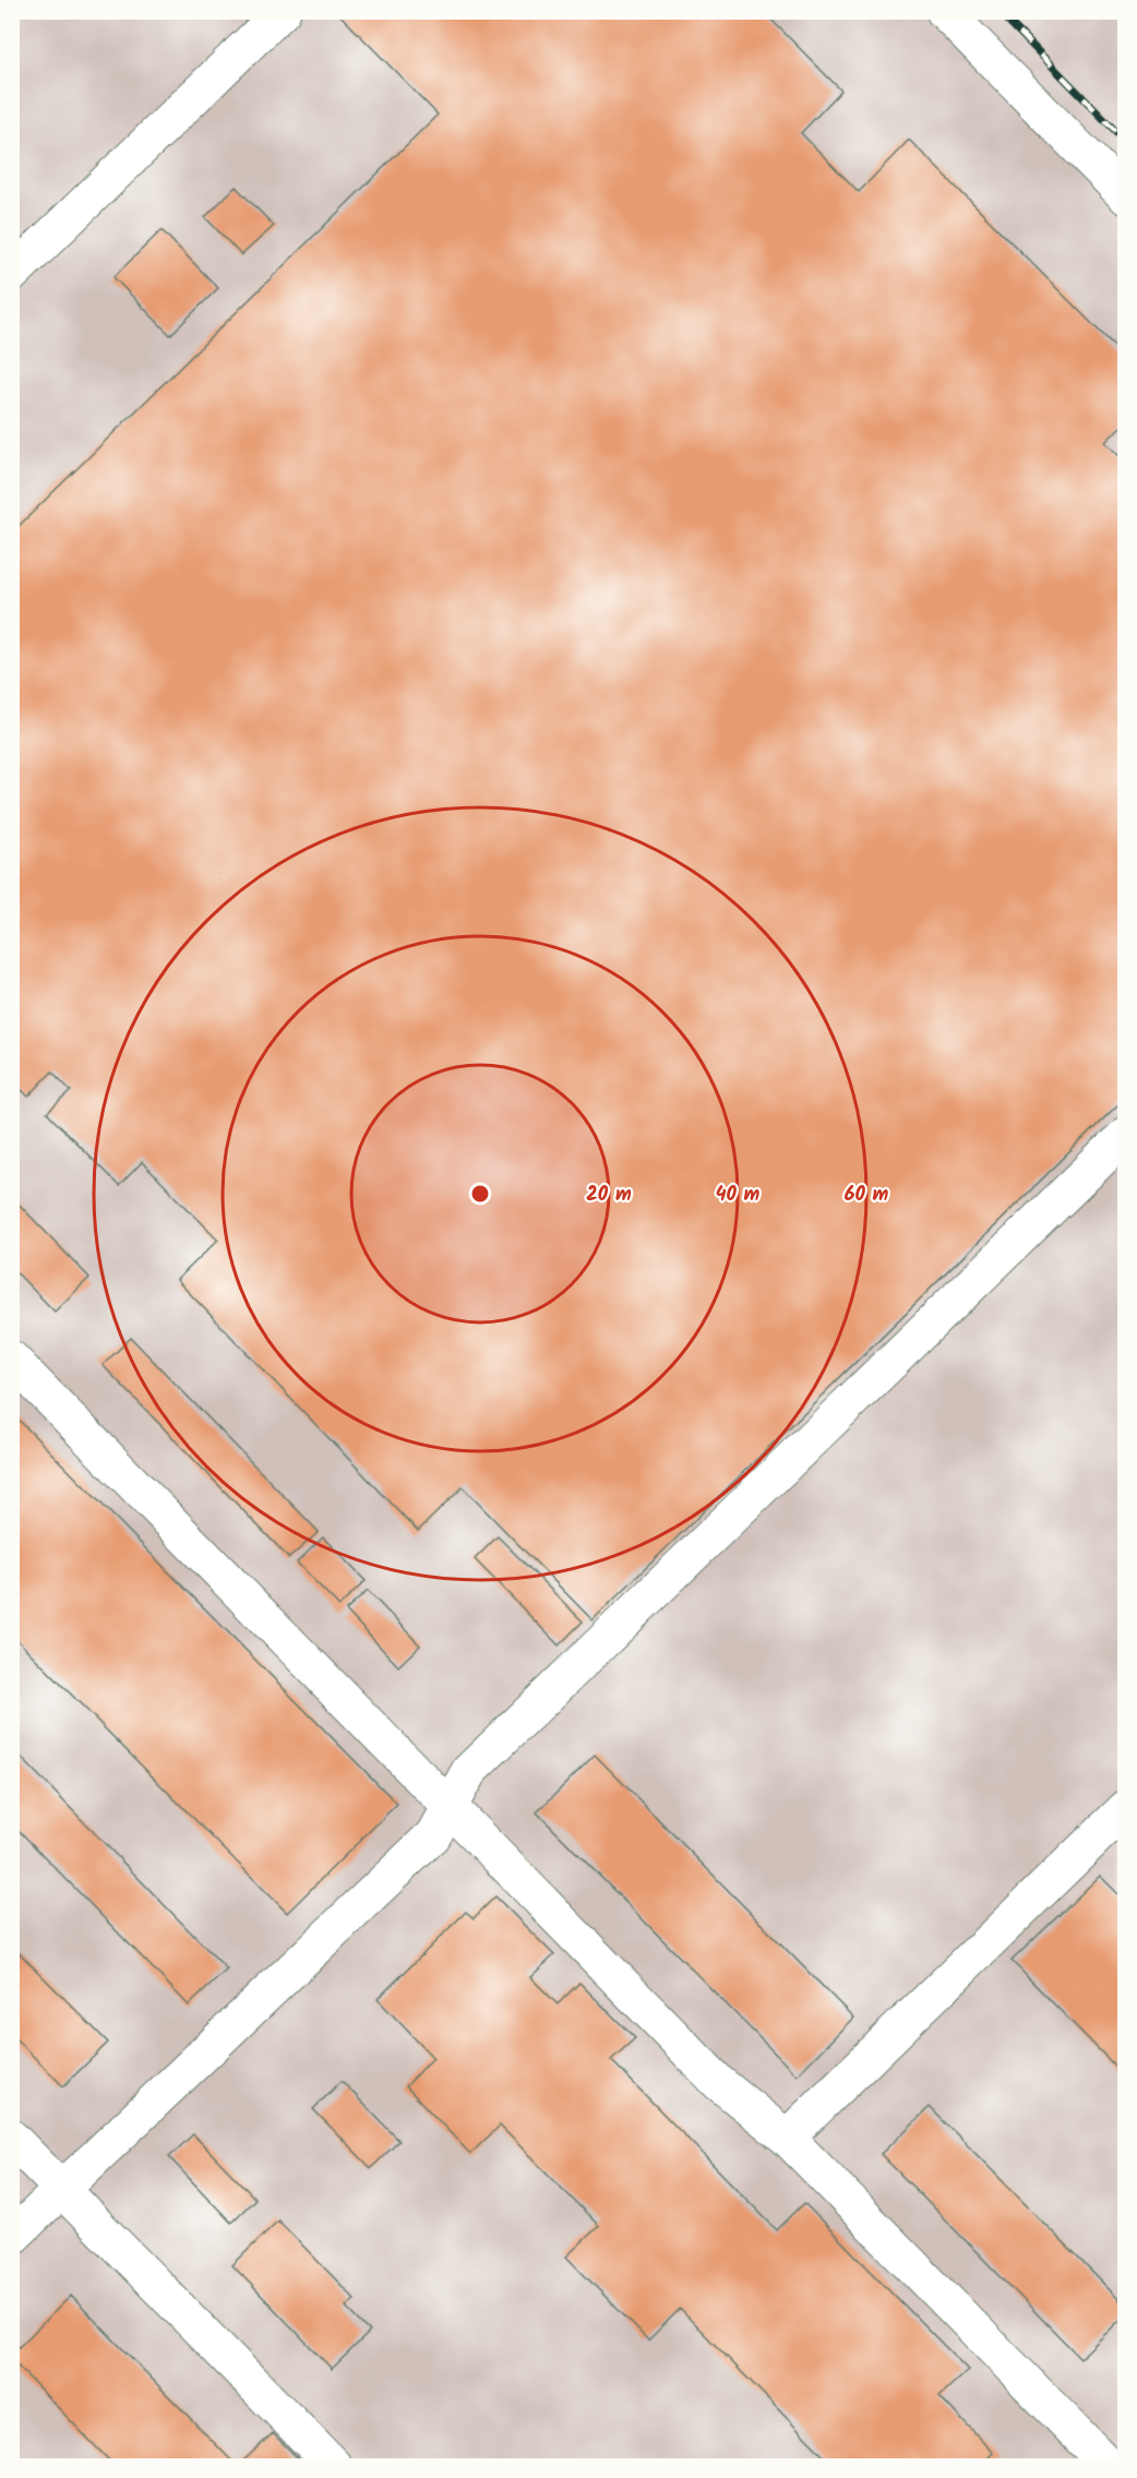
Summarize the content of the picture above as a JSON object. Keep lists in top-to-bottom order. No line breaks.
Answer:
{"rings":["20 m","40 m","60 m"]}
